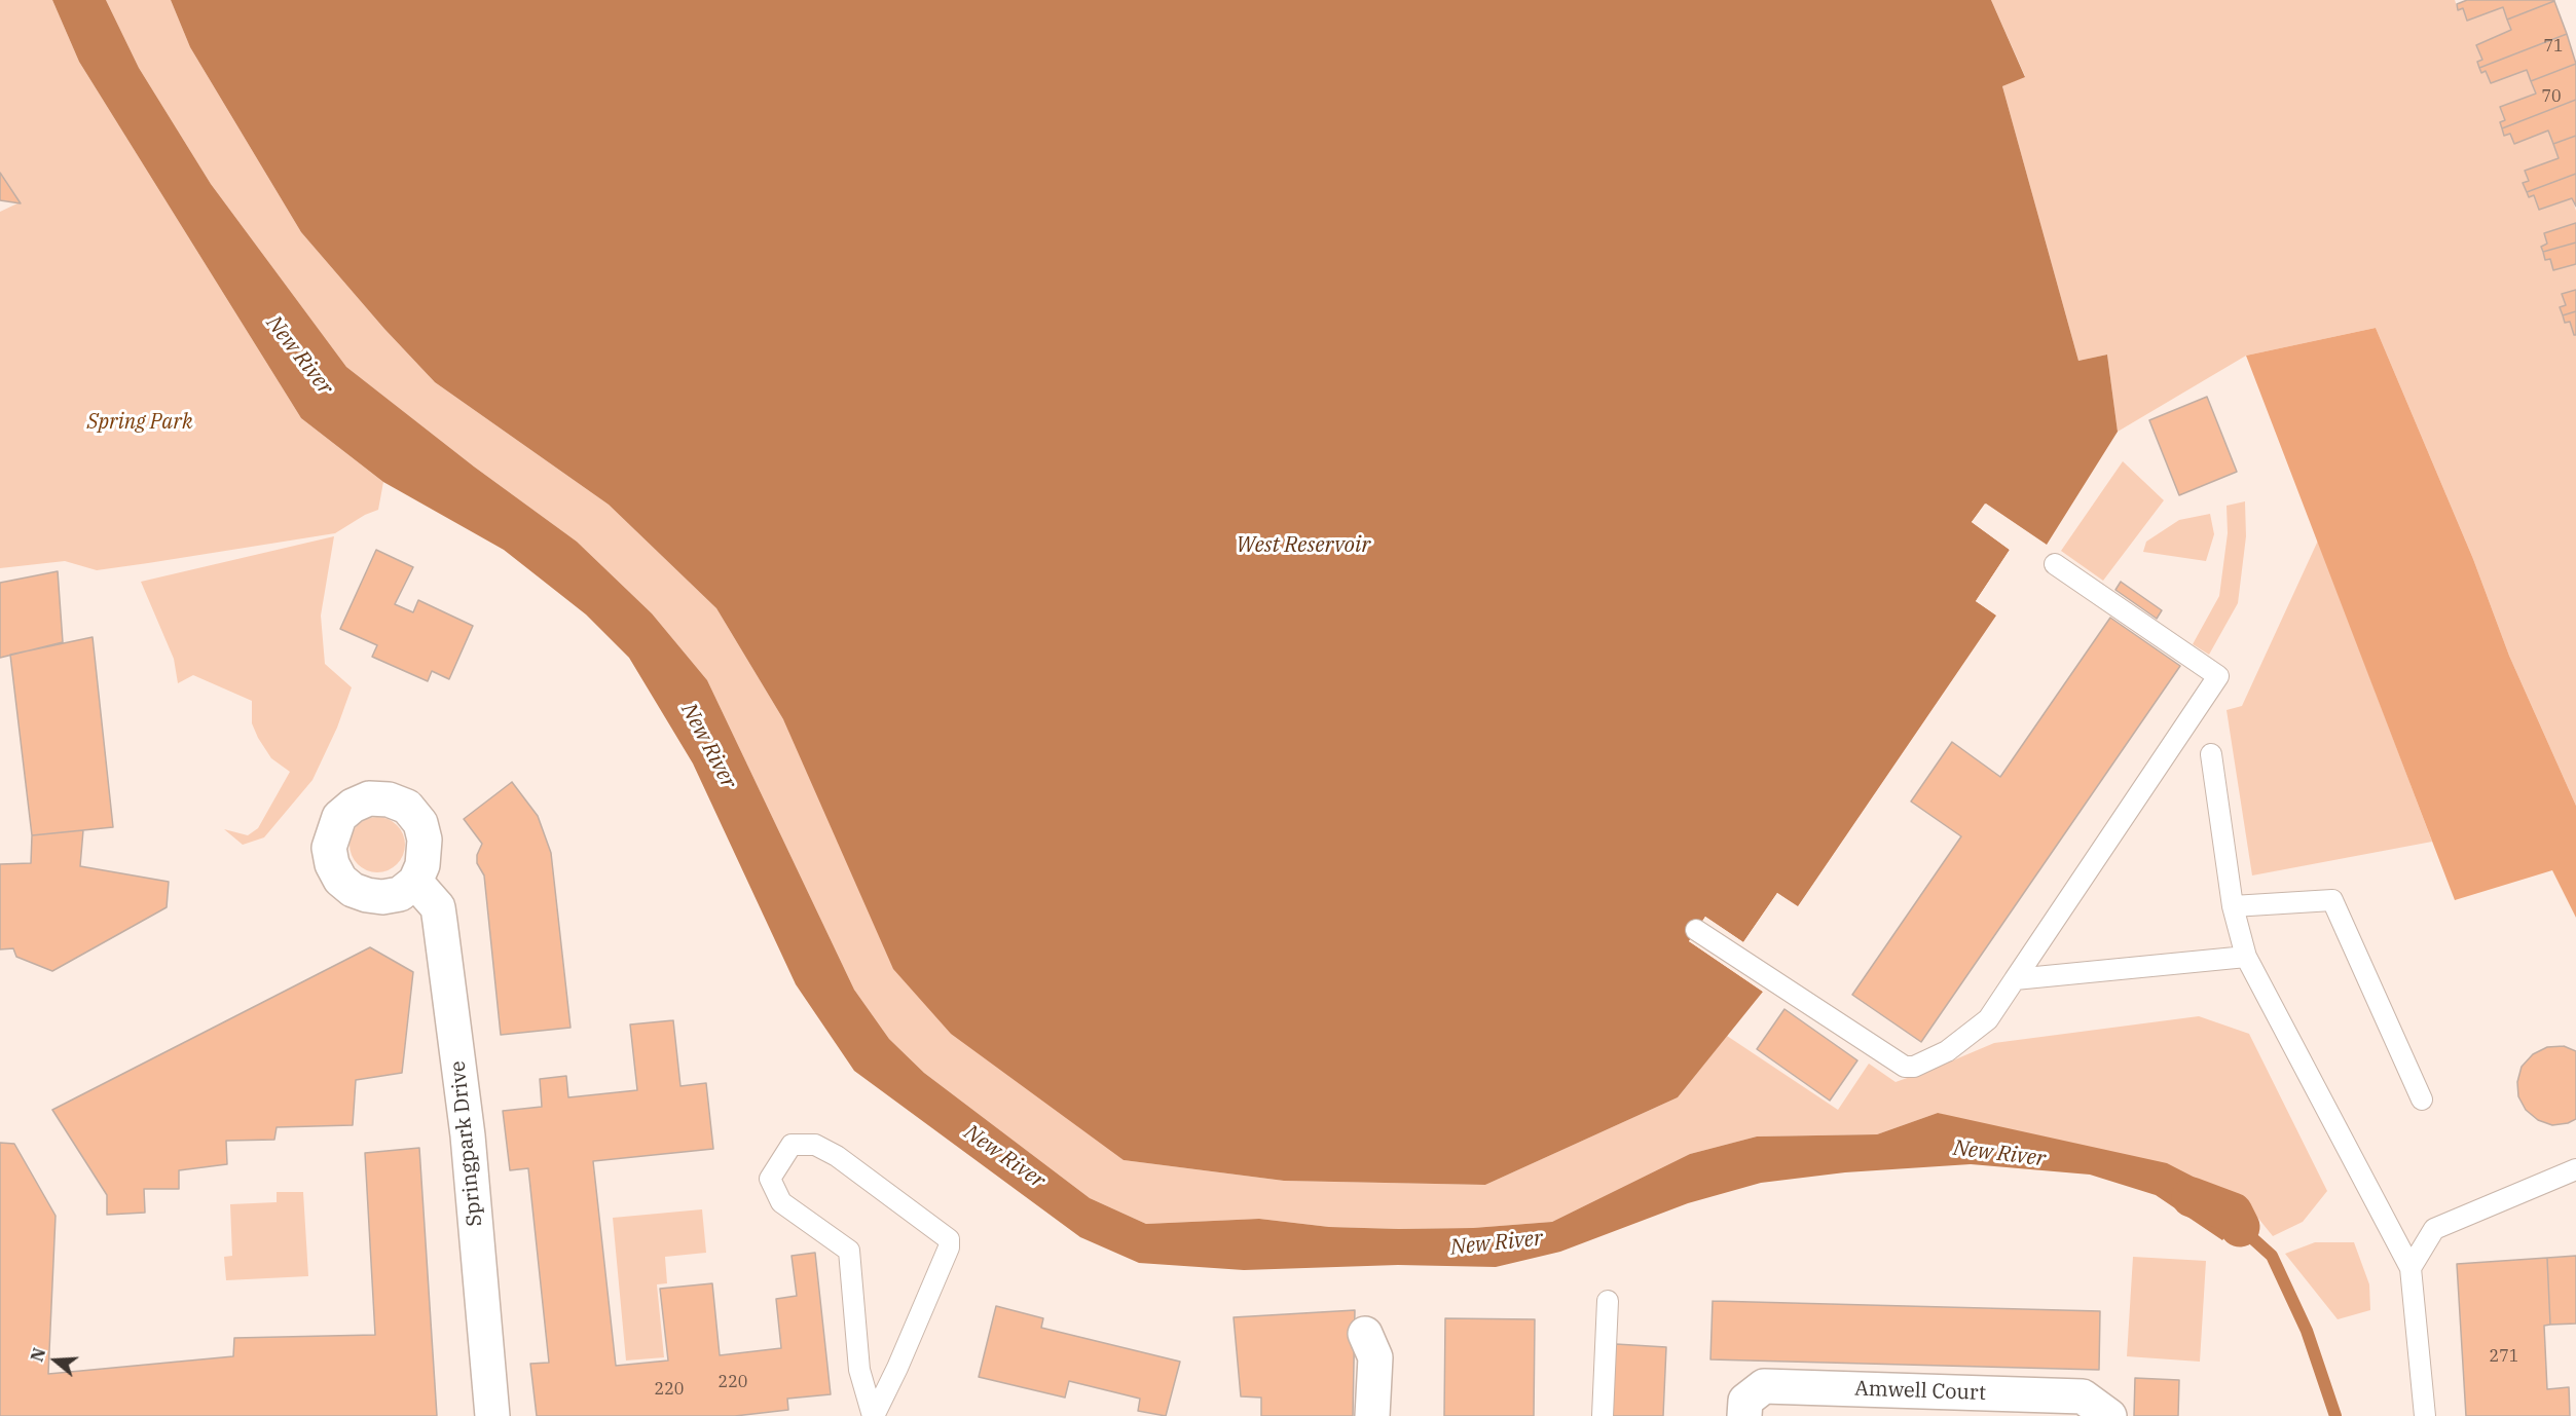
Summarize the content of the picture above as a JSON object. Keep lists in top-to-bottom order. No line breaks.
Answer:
{"streets":{"street":["Springpark Drive","Amwell Court"]},"water":["New River","West Reservoir"],"parks":["Spring Park"],"house_numbers":["71","70","271","220","220"],"north":"left"}
